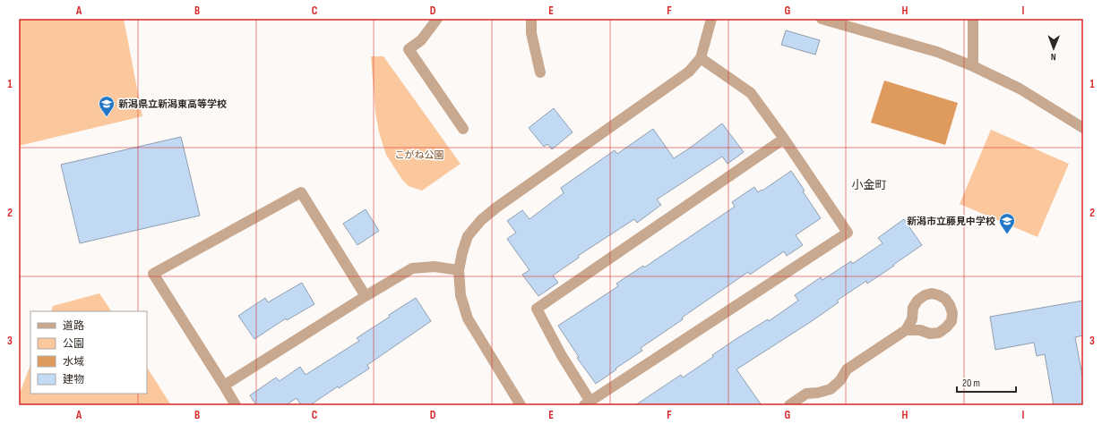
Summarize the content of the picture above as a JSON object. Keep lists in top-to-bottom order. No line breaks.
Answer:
{"districts":["小金町"],"parks":["こがね公園"],"places":{"school or university":["新潟県立新潟東高等学校","新潟市立藤見中学校"]},"legend":["道路","公園","水域","建物"],"scale_bar":"20 m","north":"bottom","grid":{"columns":["A","B","C","D","E","F","G","H","I"],"rows":["1","2","3"]}}
